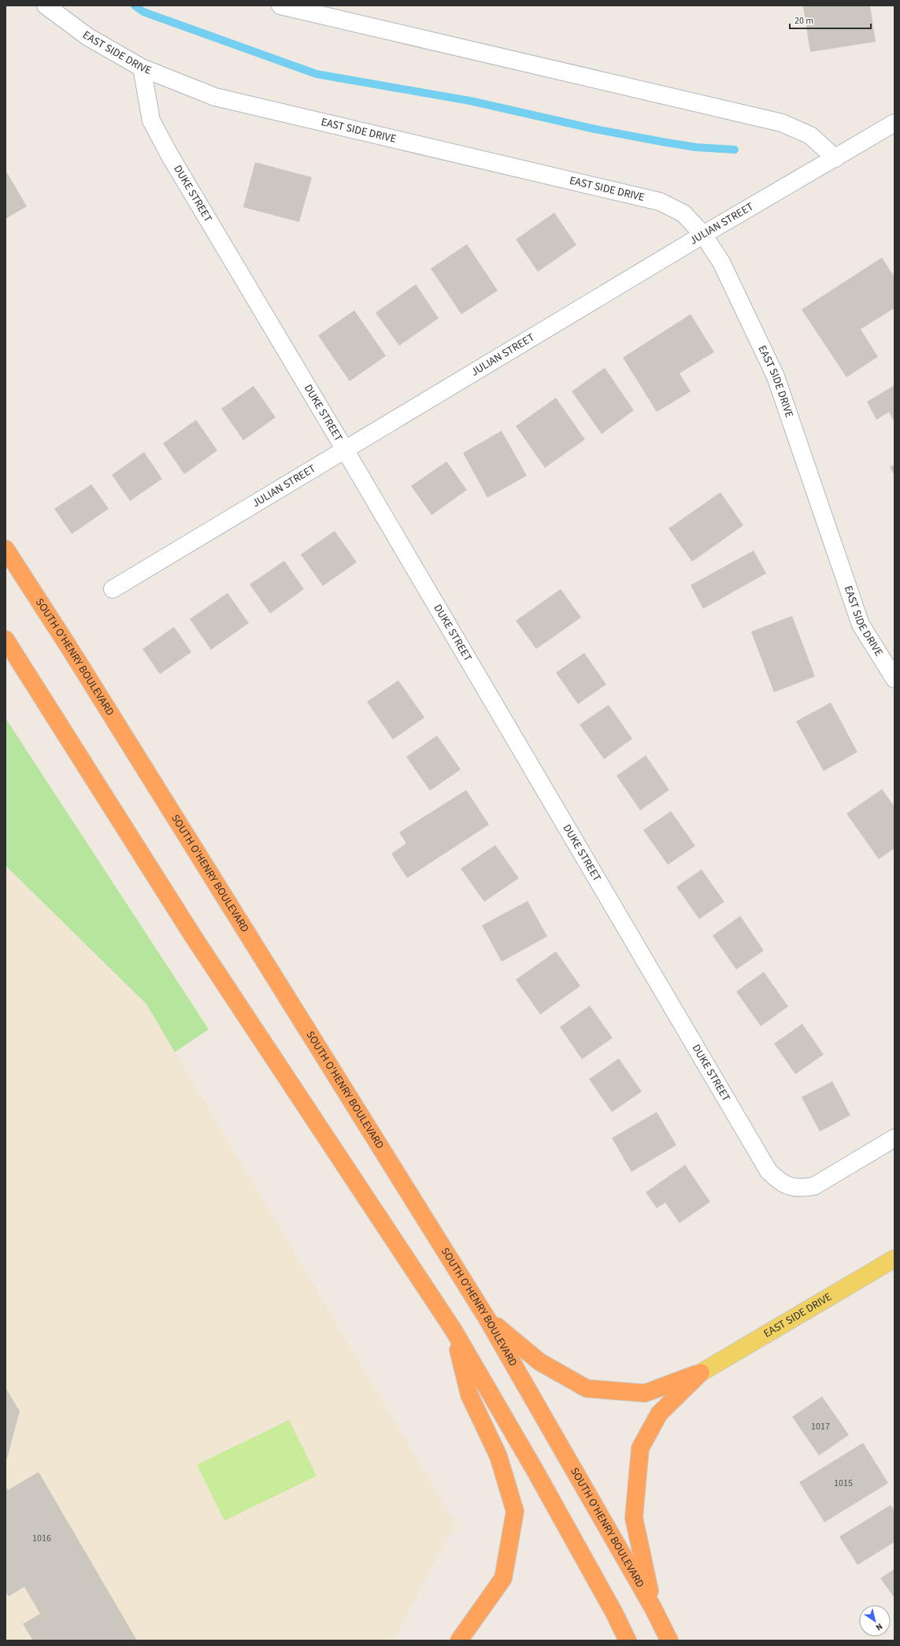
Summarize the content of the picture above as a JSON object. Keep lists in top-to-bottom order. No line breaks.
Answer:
{"streets":{"highway":["SOUTH O'HENRY BOULEVARD"],"main road":["EAST SIDE DRIVE"],"street":["DUKE STREET","JULIAN STREET"]},"crossings":[["EAST SIDE DRIVE","DUKE STREET"],["EAST SIDE DRIVE","JULIAN STREET"],["DUKE STREET","JULIAN STREET"]],"house_numbers":["1017","1015","1016"],"scale_bar":"20 m","north":"bottom right"}
